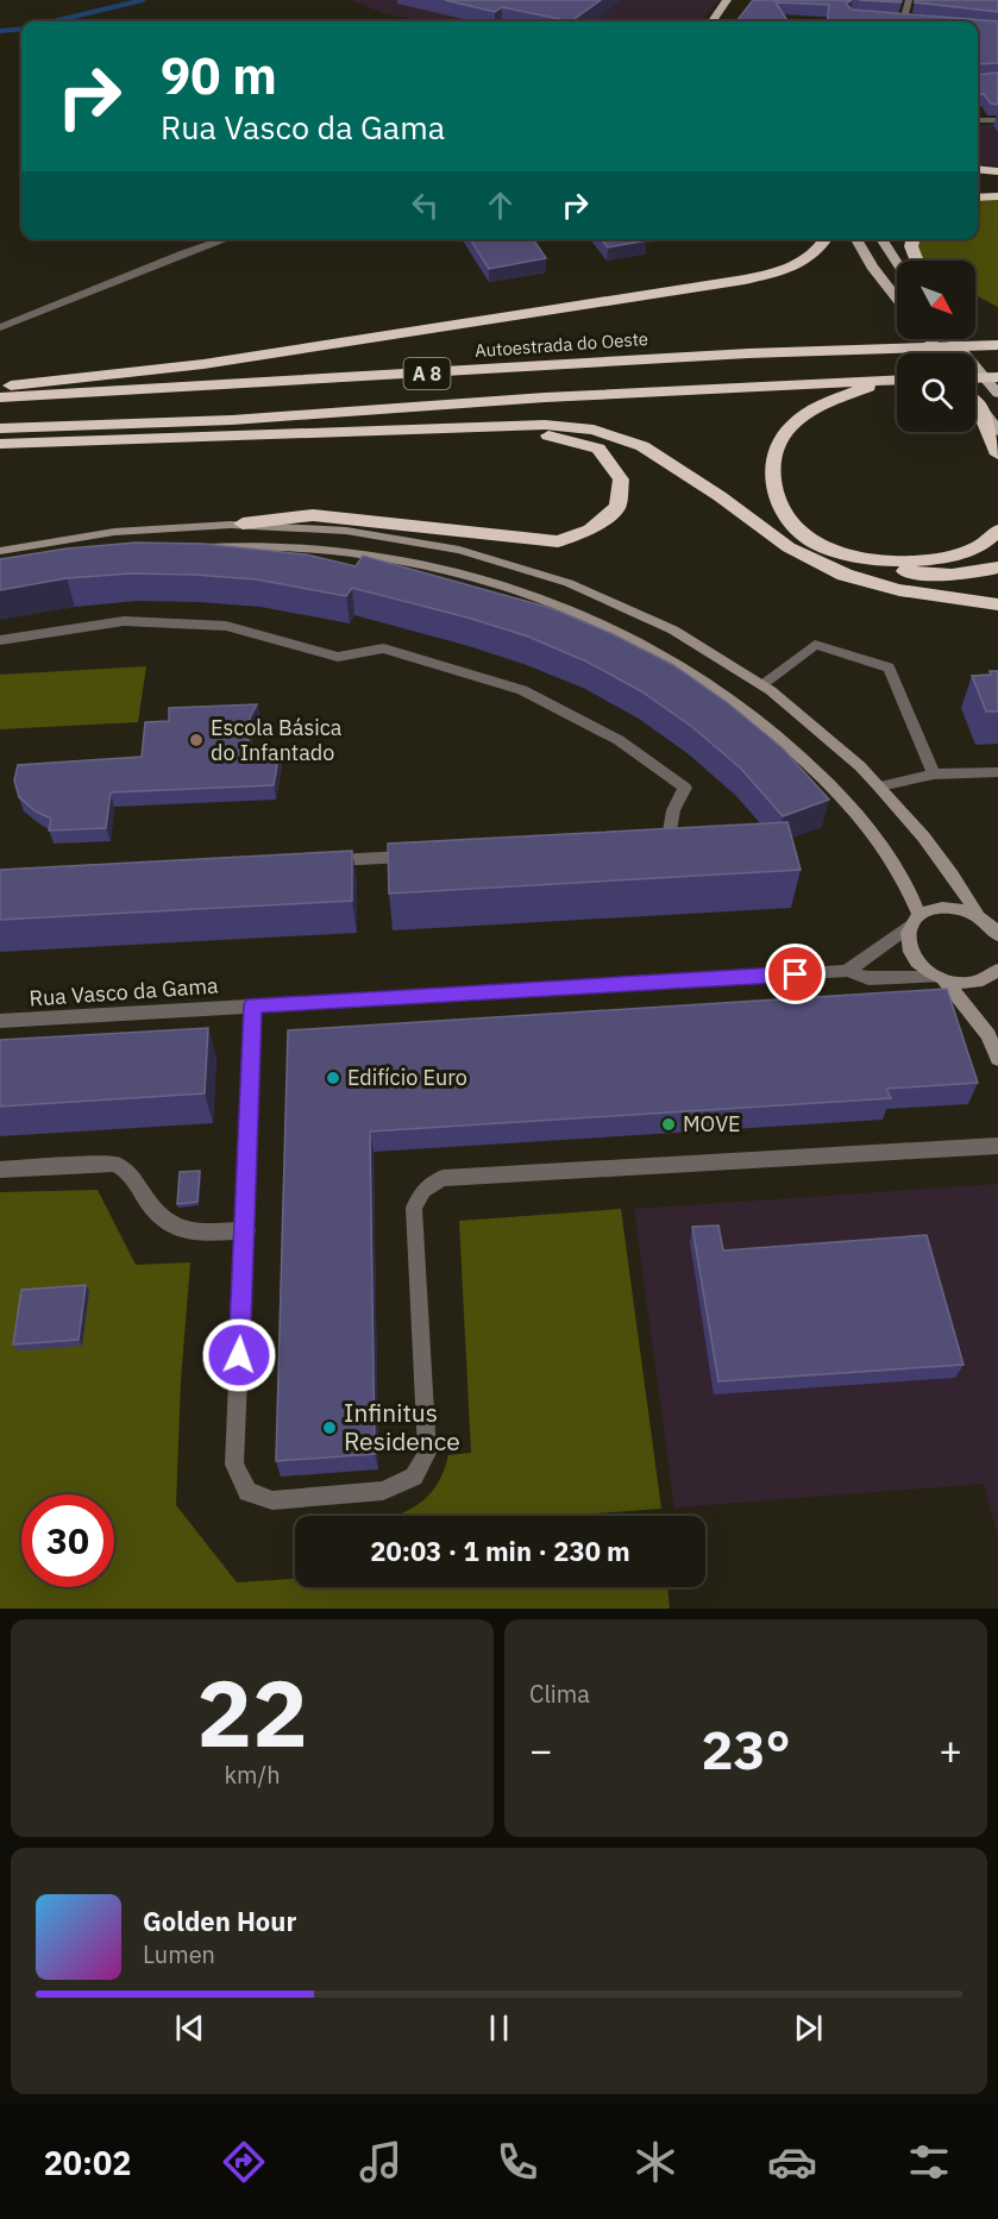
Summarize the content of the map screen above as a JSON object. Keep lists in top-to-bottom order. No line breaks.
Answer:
{"streets":{"highway":["Autoestrada do Oeste","A 8"],"street":["Rua Vasco da Gama"]},"places":["Escola Básica do Infantado","Edifício Euro","MOVE","Infinitus Residence"],"north":"bottom right","page":{"turn":["90 m","Rua Vasco da Gama"],"limit":"30","trip":"20:03 · 1 min · 230 m","tile":[["22","km/h"],"Clima"],"heat":["−","23°","+"],"song":["Golden Hour","Lumen"],"tabs":"20:02"}}
